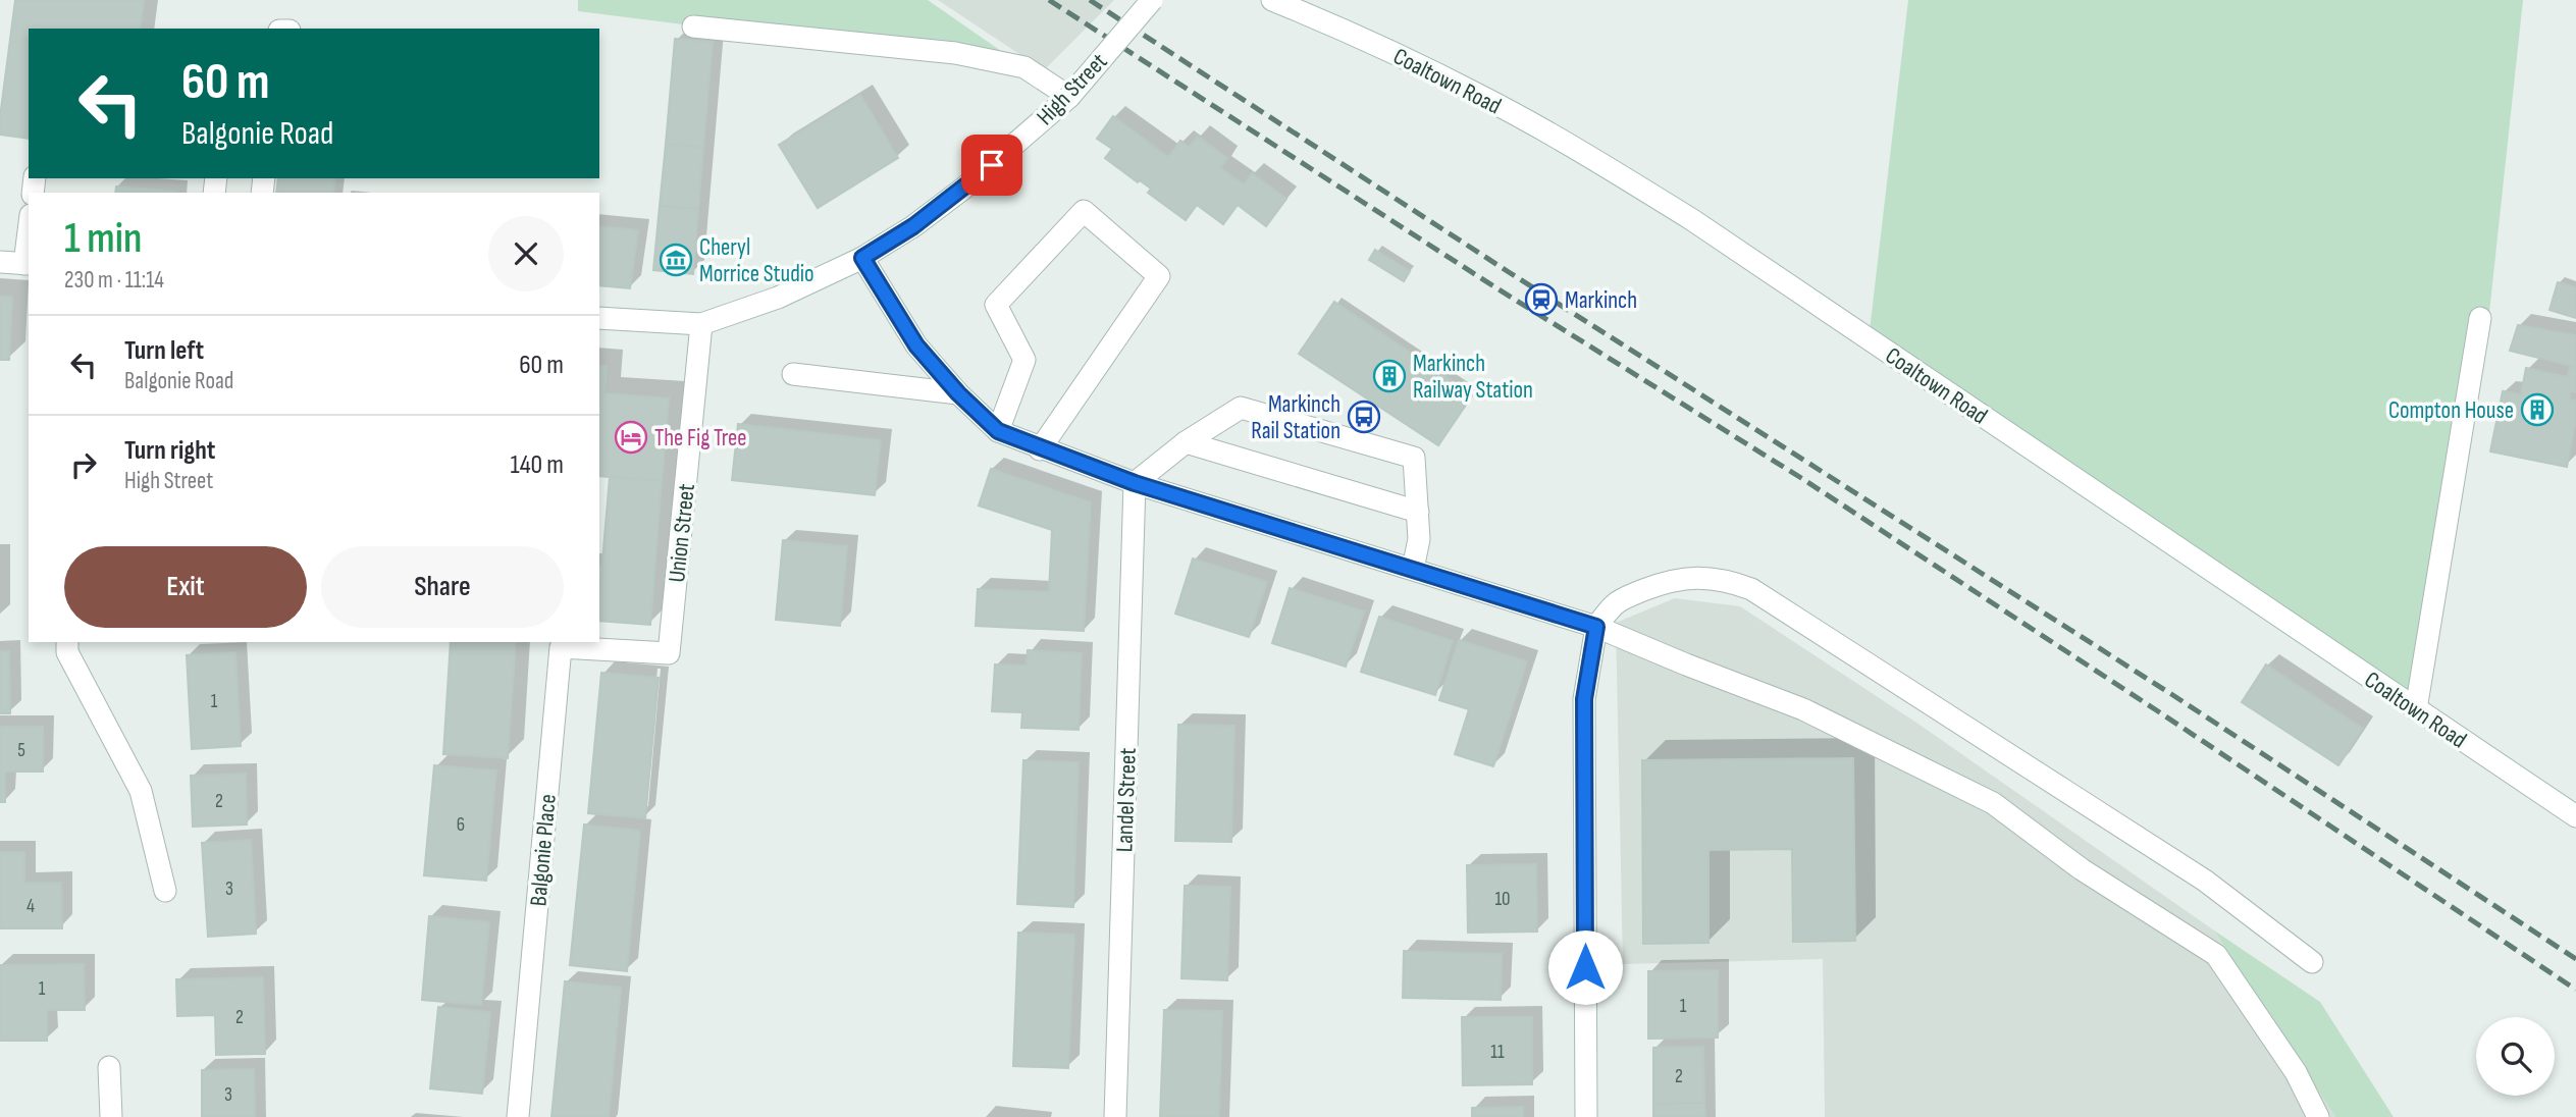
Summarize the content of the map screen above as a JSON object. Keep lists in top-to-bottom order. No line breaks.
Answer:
{"streets":{"street":["Coaltown Road","High Street","Union Street","Landel Street","Balgonie Place"]},"crossings":[["High Street","Union Street"],["Union Street","Balgonie Place"]],"places":{"museum":["Cheryl Morrice Studio"],"station":["Markinch"],"building":["Markinch Railway Station","Compton House"],"bus stop":["Markinch Rail Station"],"hotel":["The Fig Tree"]},"house_numbers":["1","5","2","6","3","10","4","1","1","2","11","2","3"],"page":{"turn":["60 m","Balgonie Road"],"heading":["1 min","230 m · 11:14"],"list":[{"name":"Turn left","note":"Balgonie Road","value":"60 m"},{"name":"Turn right","note":"High Street","value":"140 m"}],"buttons":["Exit","Share"]}}
